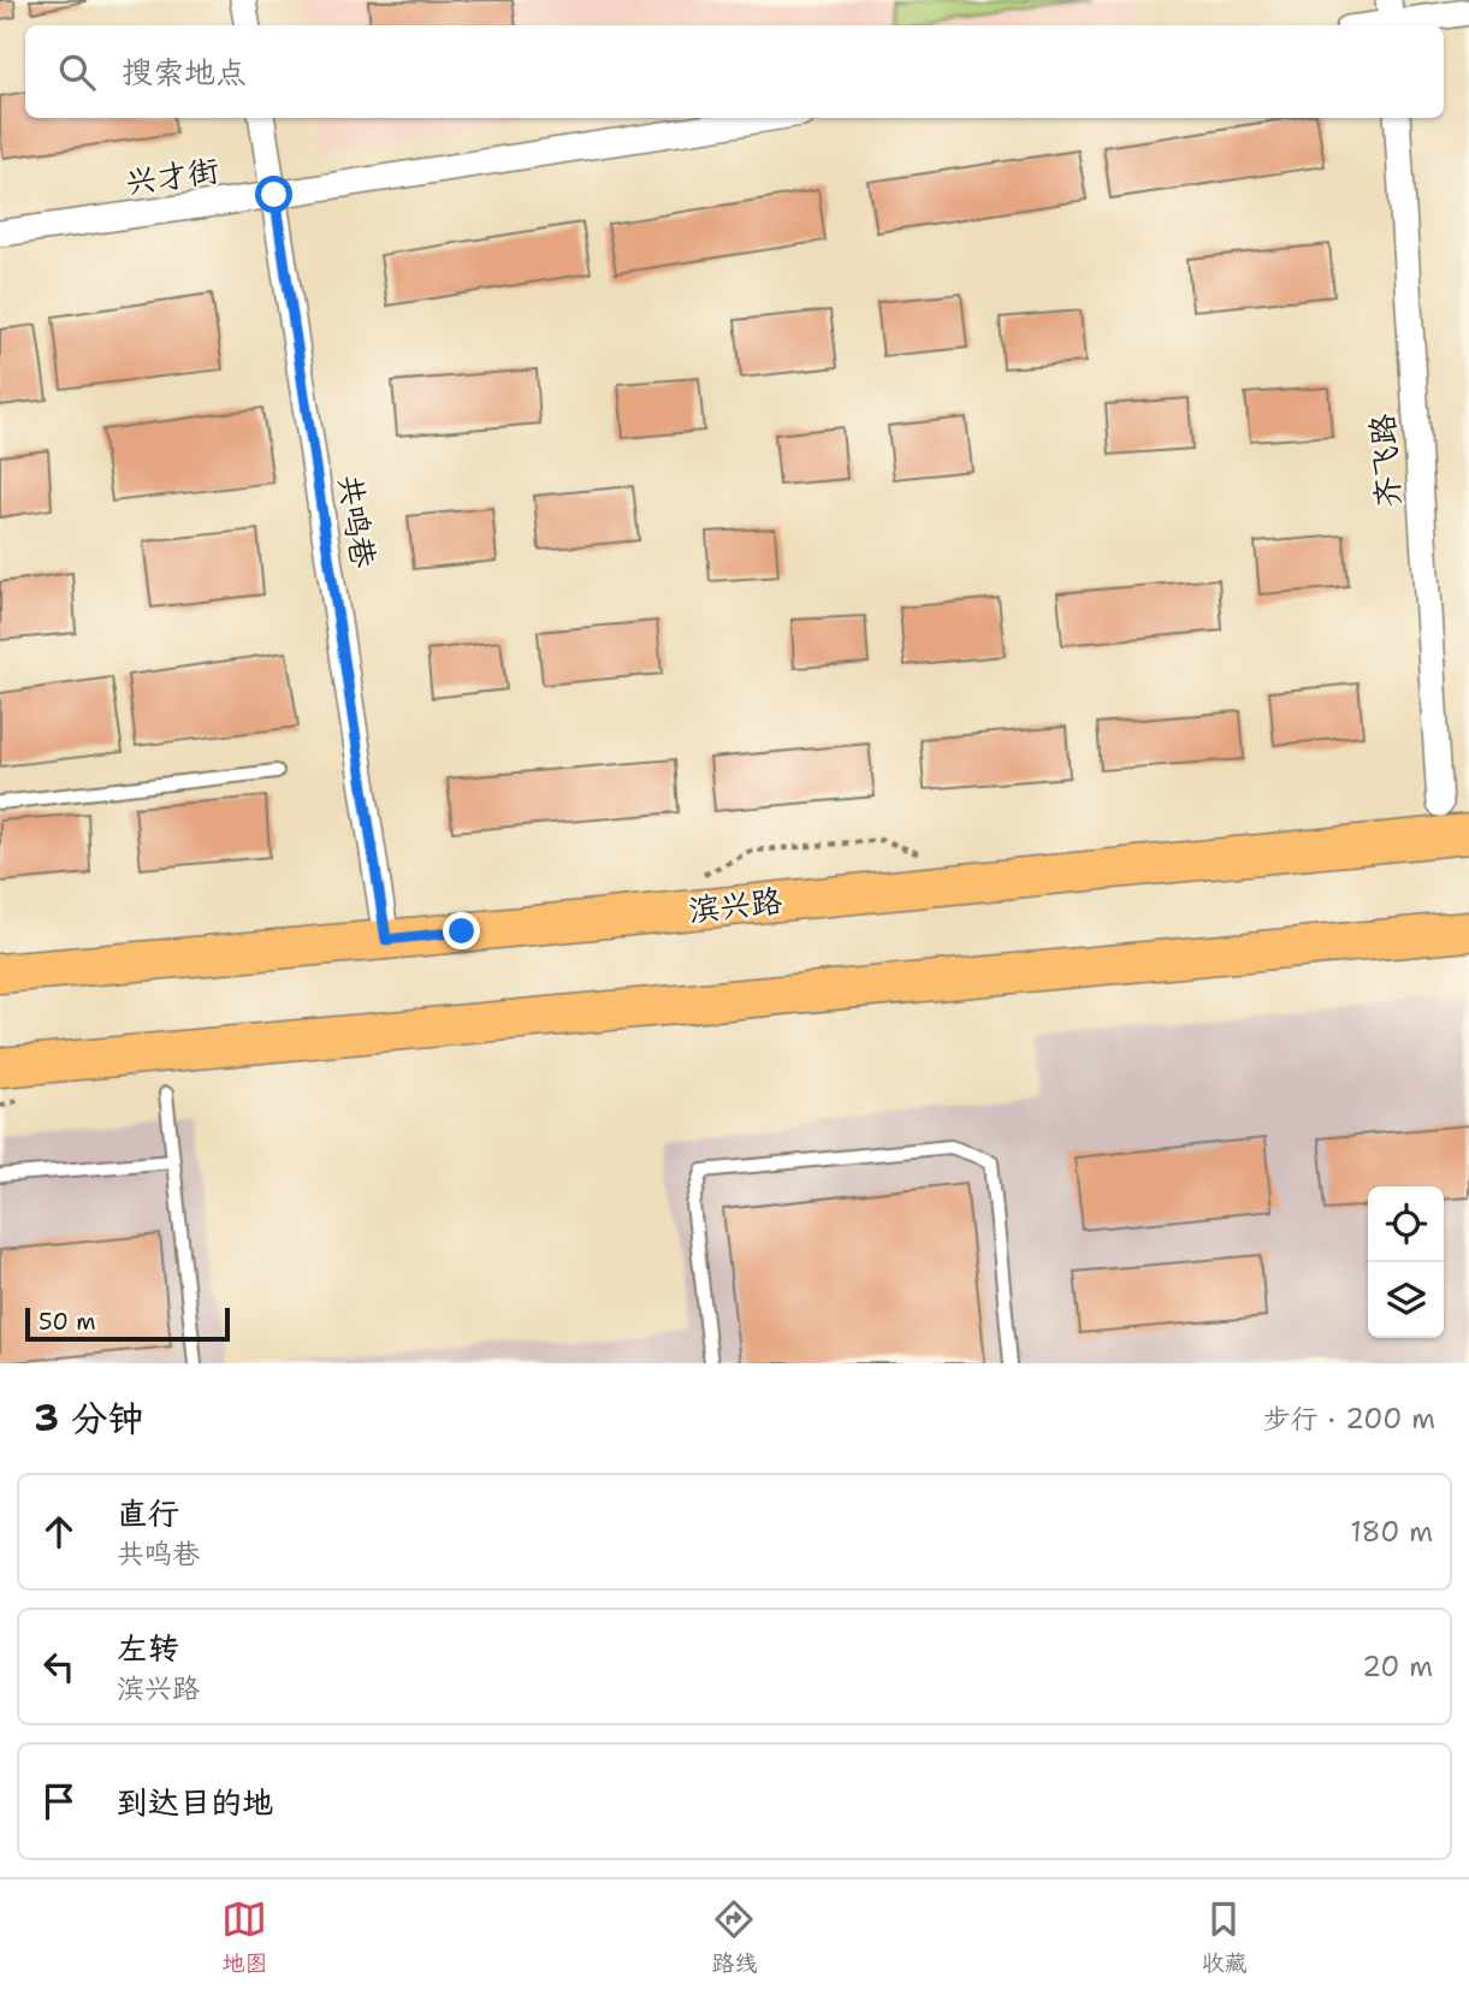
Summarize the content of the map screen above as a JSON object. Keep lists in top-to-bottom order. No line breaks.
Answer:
{"streets":{"main road":["滨兴路"],"street":["兴才街","齐飞路","共鸣巷"]},"crossings":[["兴才街","共鸣巷"],["共鸣巷","滨兴路"]],"scale_bar":"50 m","page":{"search":"搜索地点","scale":"50 m","heading":["3 分钟","步行 · 200 m"],"list":[["直行","共鸣巷","180 m"],["左转","滨兴路","20 m"],"到达目的地"],"nav":["地图","路线","收藏"]}}
